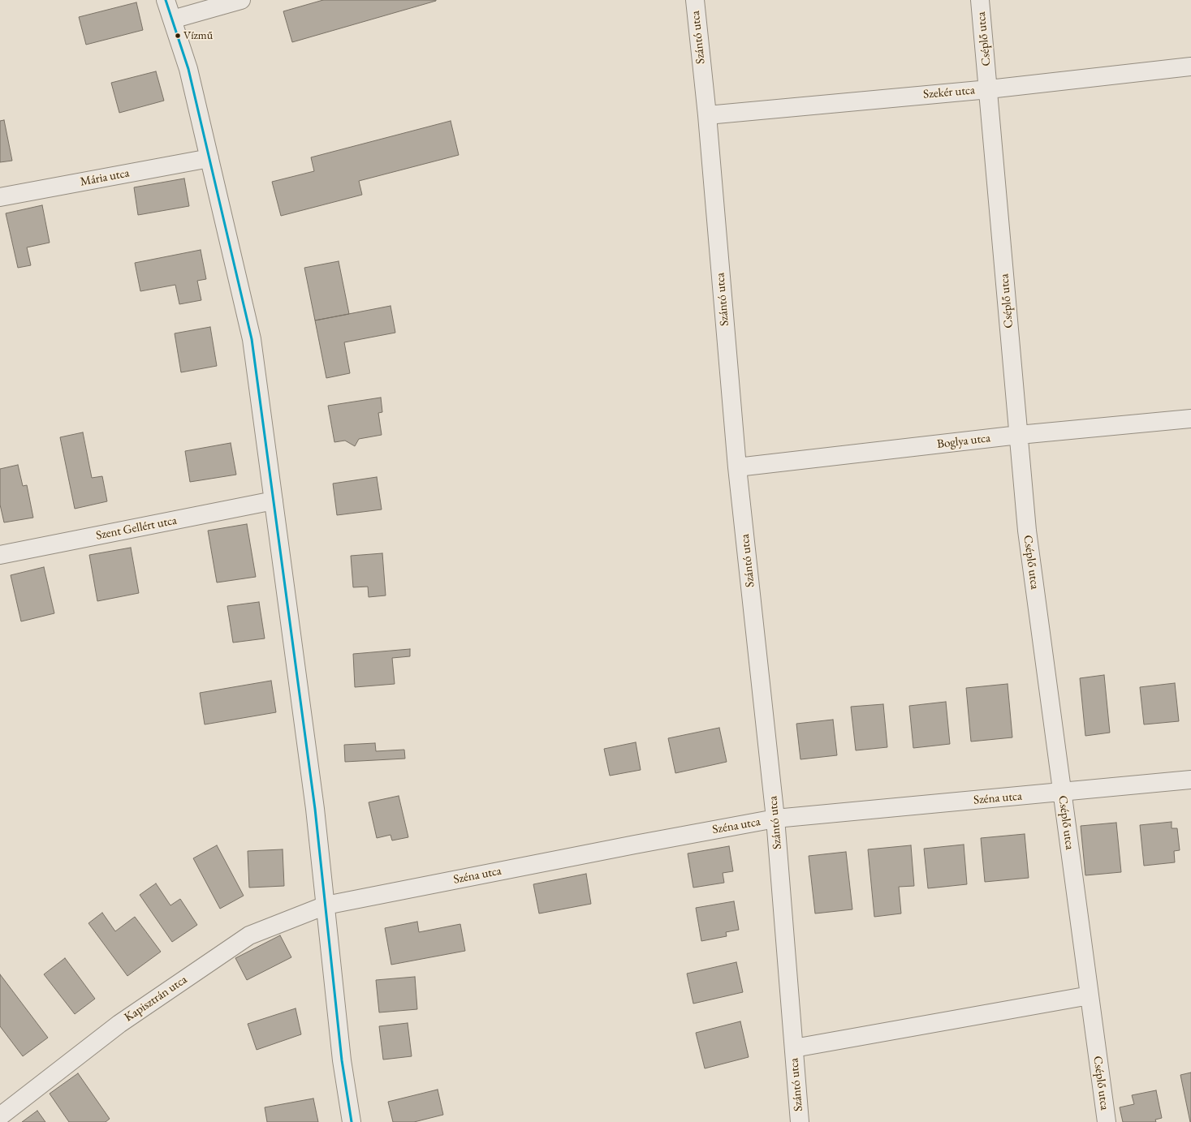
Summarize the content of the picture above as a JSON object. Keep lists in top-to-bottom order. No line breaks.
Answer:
{"streets":{"street":["Szántó utca","Cséplő utca","Szekér utca","Mária utca","Boglya utca","Szent Gellért utca","Széna utca","Kapisztrán utca"]},"crossings":[["Szántó utca","Szekér utca"],["Szántó utca","Boglya utca"],["Szántó utca","Széna utca"],["Cséplő utca","Szekér utca"],["Cséplő utca","Boglya utca"],["Cséplő utca","Széna utca"],["Széna utca","Kapisztrán utca"]],"places":["Vízmű"]}
